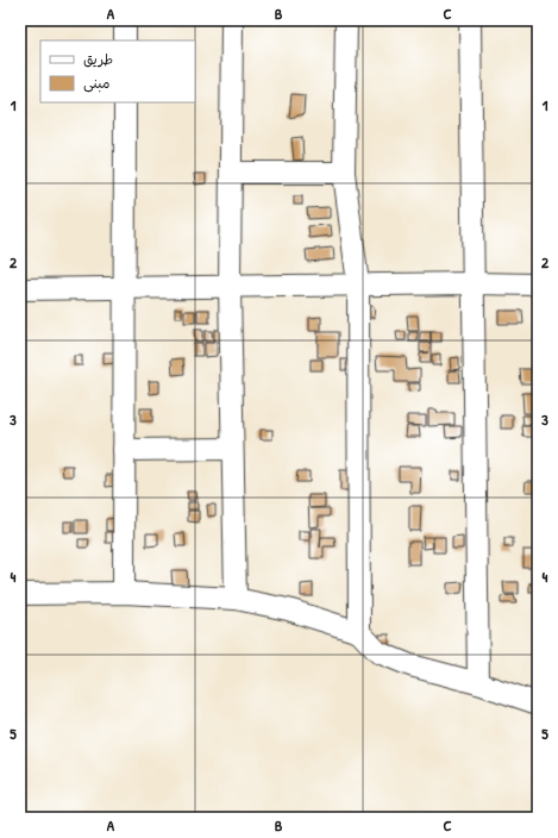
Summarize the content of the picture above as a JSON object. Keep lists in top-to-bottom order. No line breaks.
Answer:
{"legend":["طريق","مبنى"],"grid":{"columns":["A","B","C"],"rows":["1","2","3","4","5"]}}
